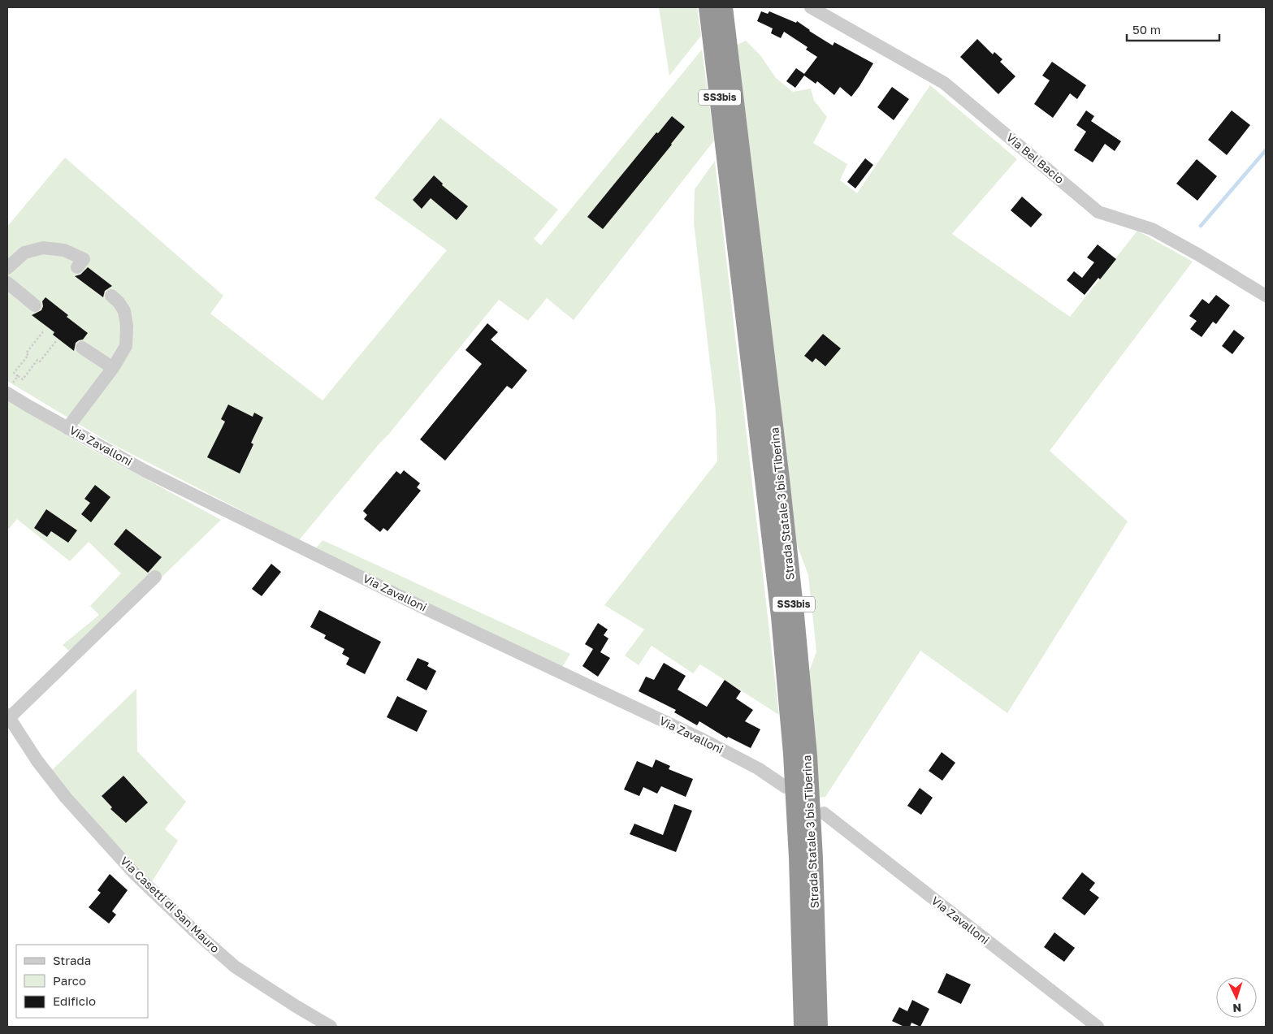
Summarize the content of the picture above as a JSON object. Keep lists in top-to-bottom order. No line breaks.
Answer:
{"streets":{"highway":["SS3bis","Strada Statale 3 bis Tiberina"],"street":["Via Bel Bacio","Via Zavalloni","Via Casetti di San Mauro"]},"legend":["Strada","Parco","Edificio"],"scale_bar":"50 m","north":"bottom"}
